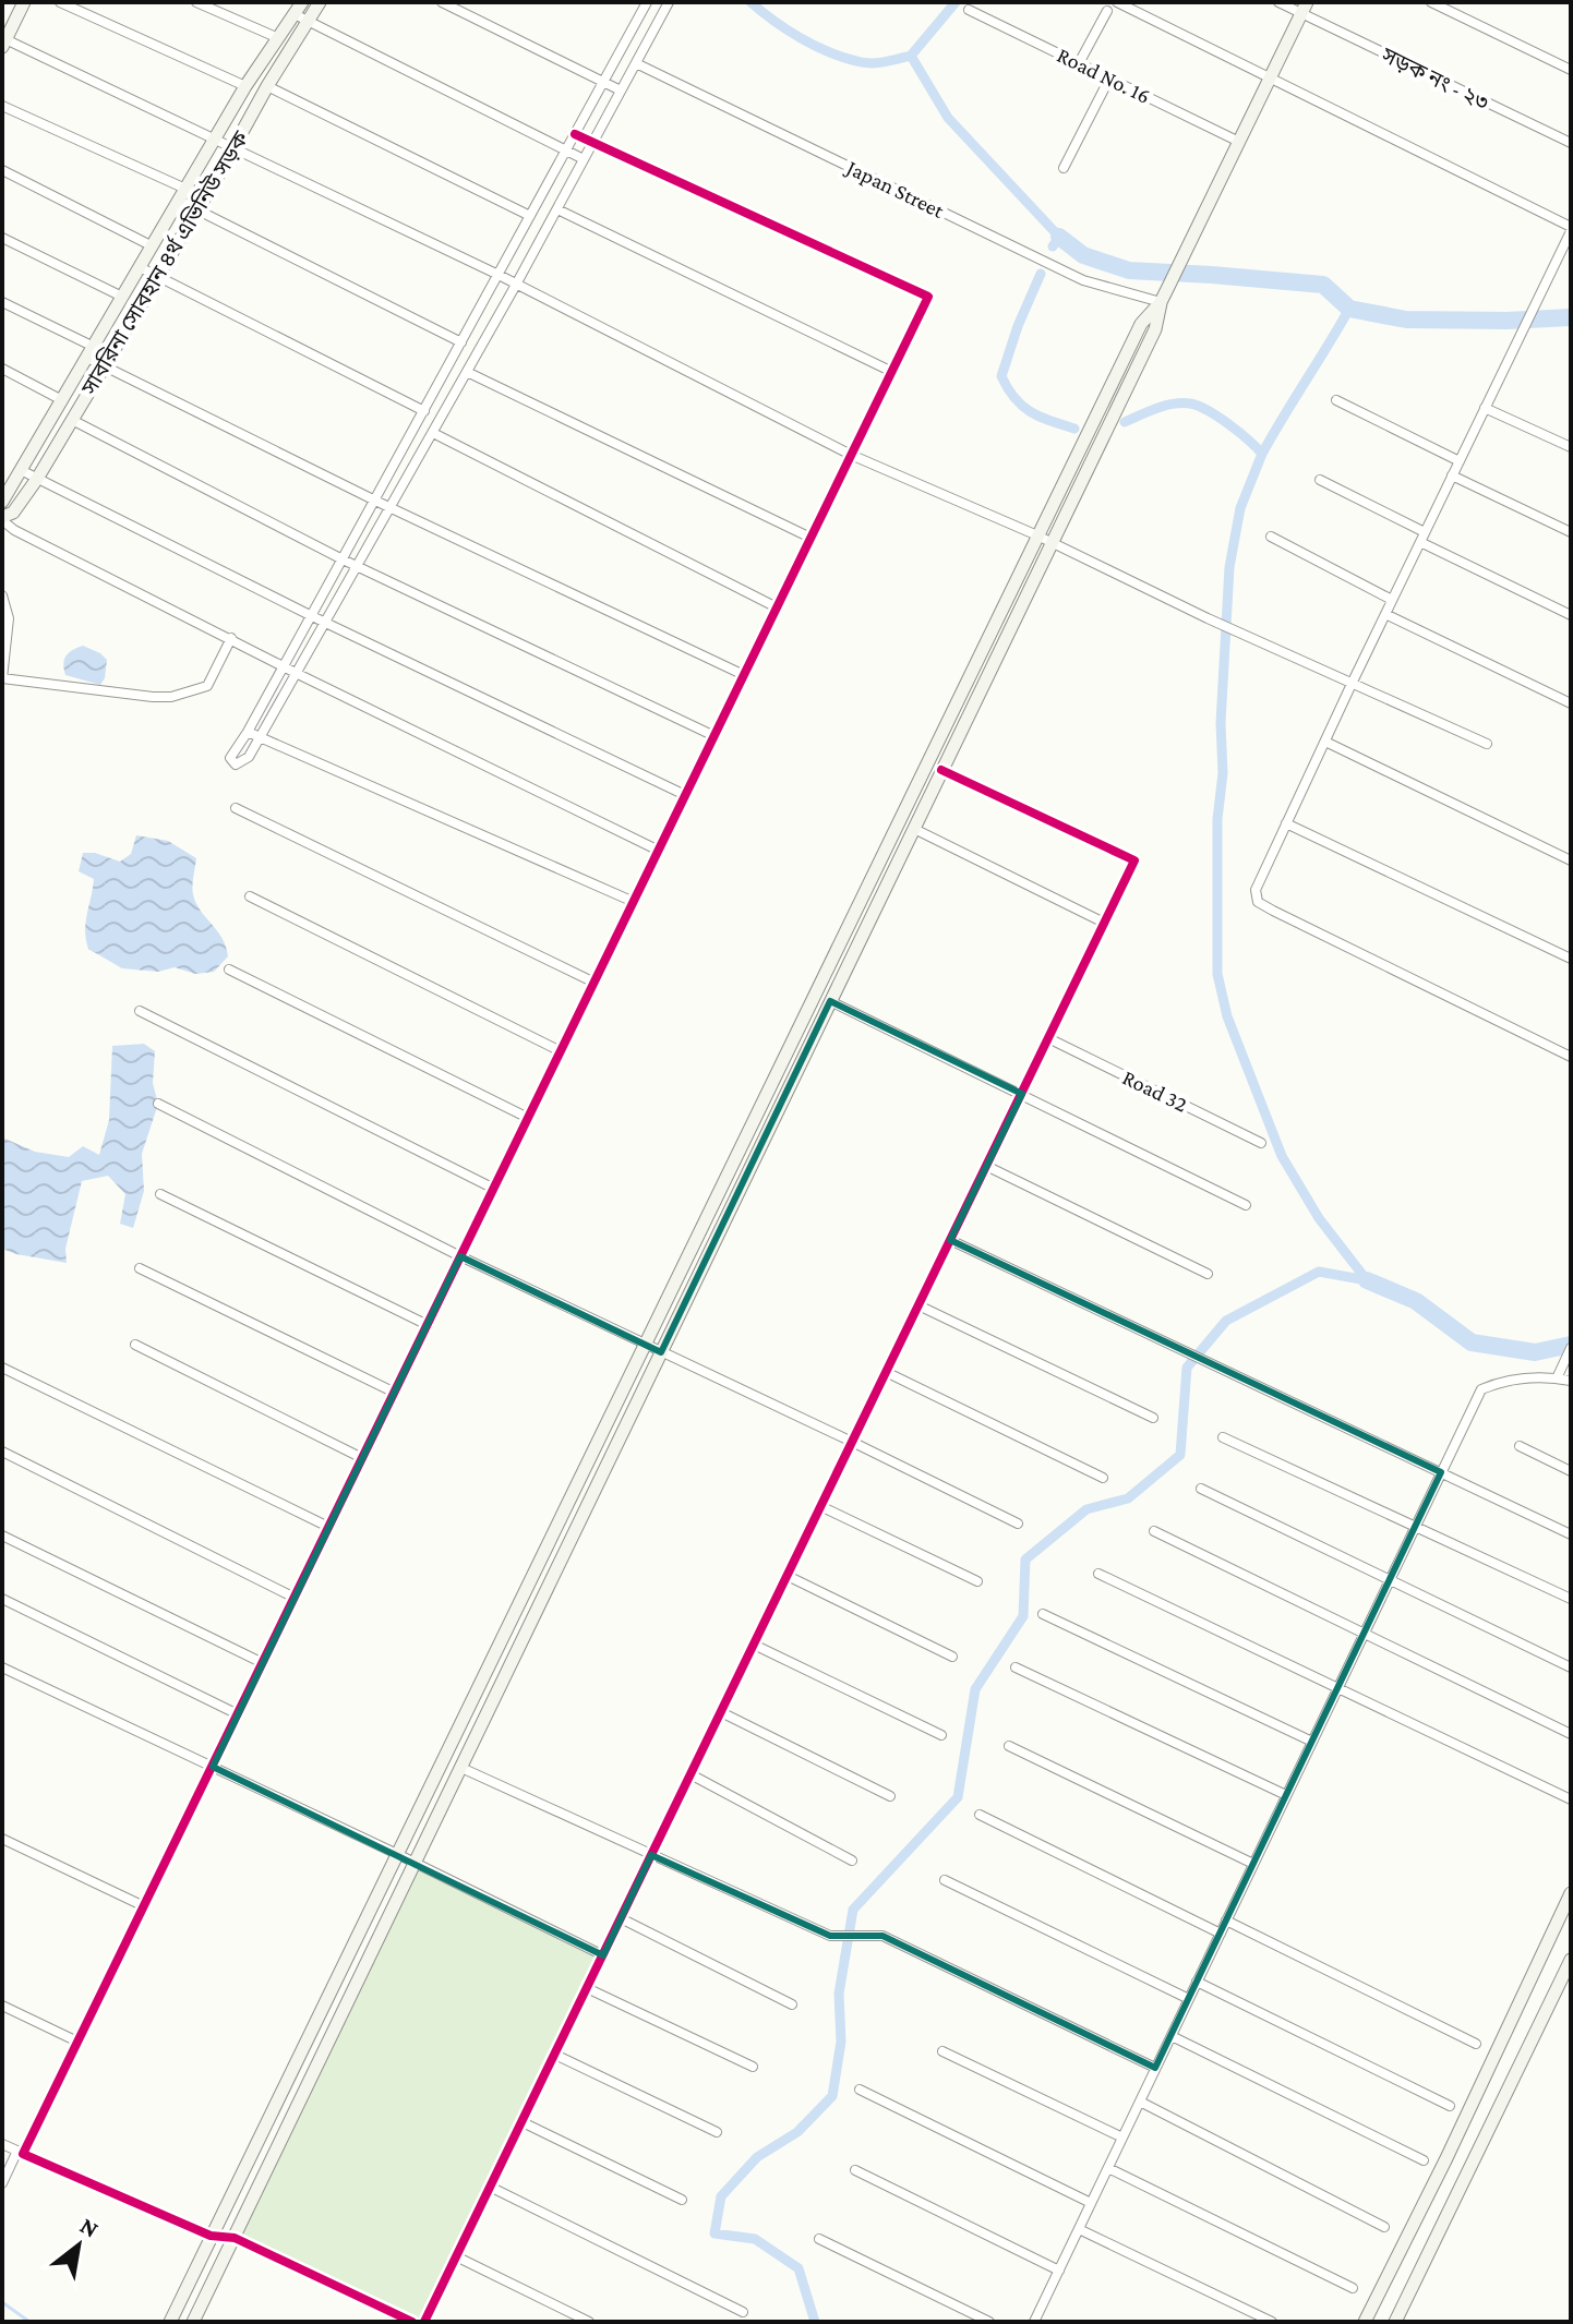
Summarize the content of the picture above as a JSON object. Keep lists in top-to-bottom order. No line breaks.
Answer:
{"streets":{"street":["Road No. 16","সড়ক নং - ২৩","Japan Street","সাবরিনা সোবহান ৪র্থ এভিনিউ সড়ক","Road 32"]},"north":"top right"}
